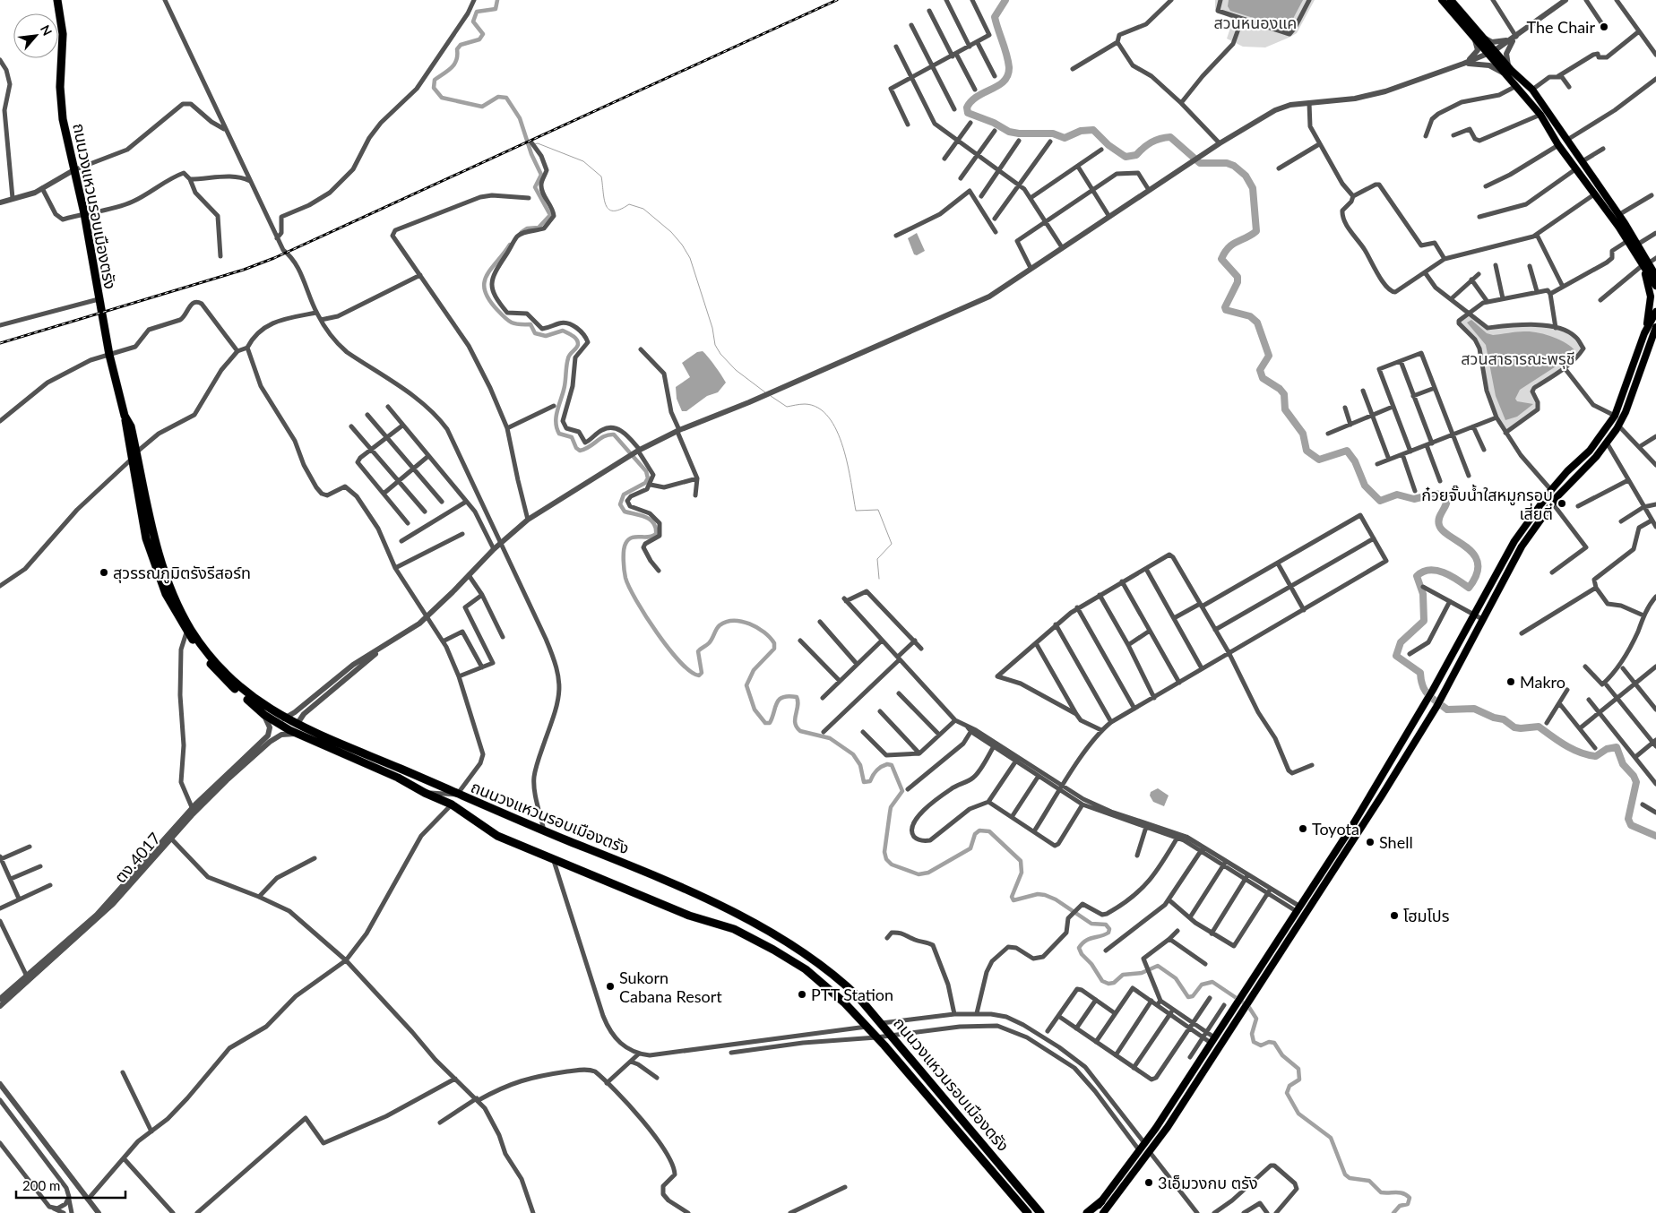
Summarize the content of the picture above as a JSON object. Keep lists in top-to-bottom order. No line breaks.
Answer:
{"streets":{"highway":["ถนนวงแหวนรอบเมืองตรัง"],"street":["ตง.4017"]},"crossings":[["ถนนวงแหวนรอบเมืองตรัง","ตง.4017"]],"parks":["สวนหนองแค","สวนสาธารณะพรุชี"],"places":["The Chair","ก๋วยจั๊บน้ำใสหมูกรอบ เสี่ยตี๋","สุวรรณภูมิตรังรีสอร์ท","Makro","Toyota","Shell","โฮมโปร","Sukorn Cabana Resort","PTT Station","3เอ็มวงกบ ตรัง"],"scale_bar":"200 m","north":"top right"}
